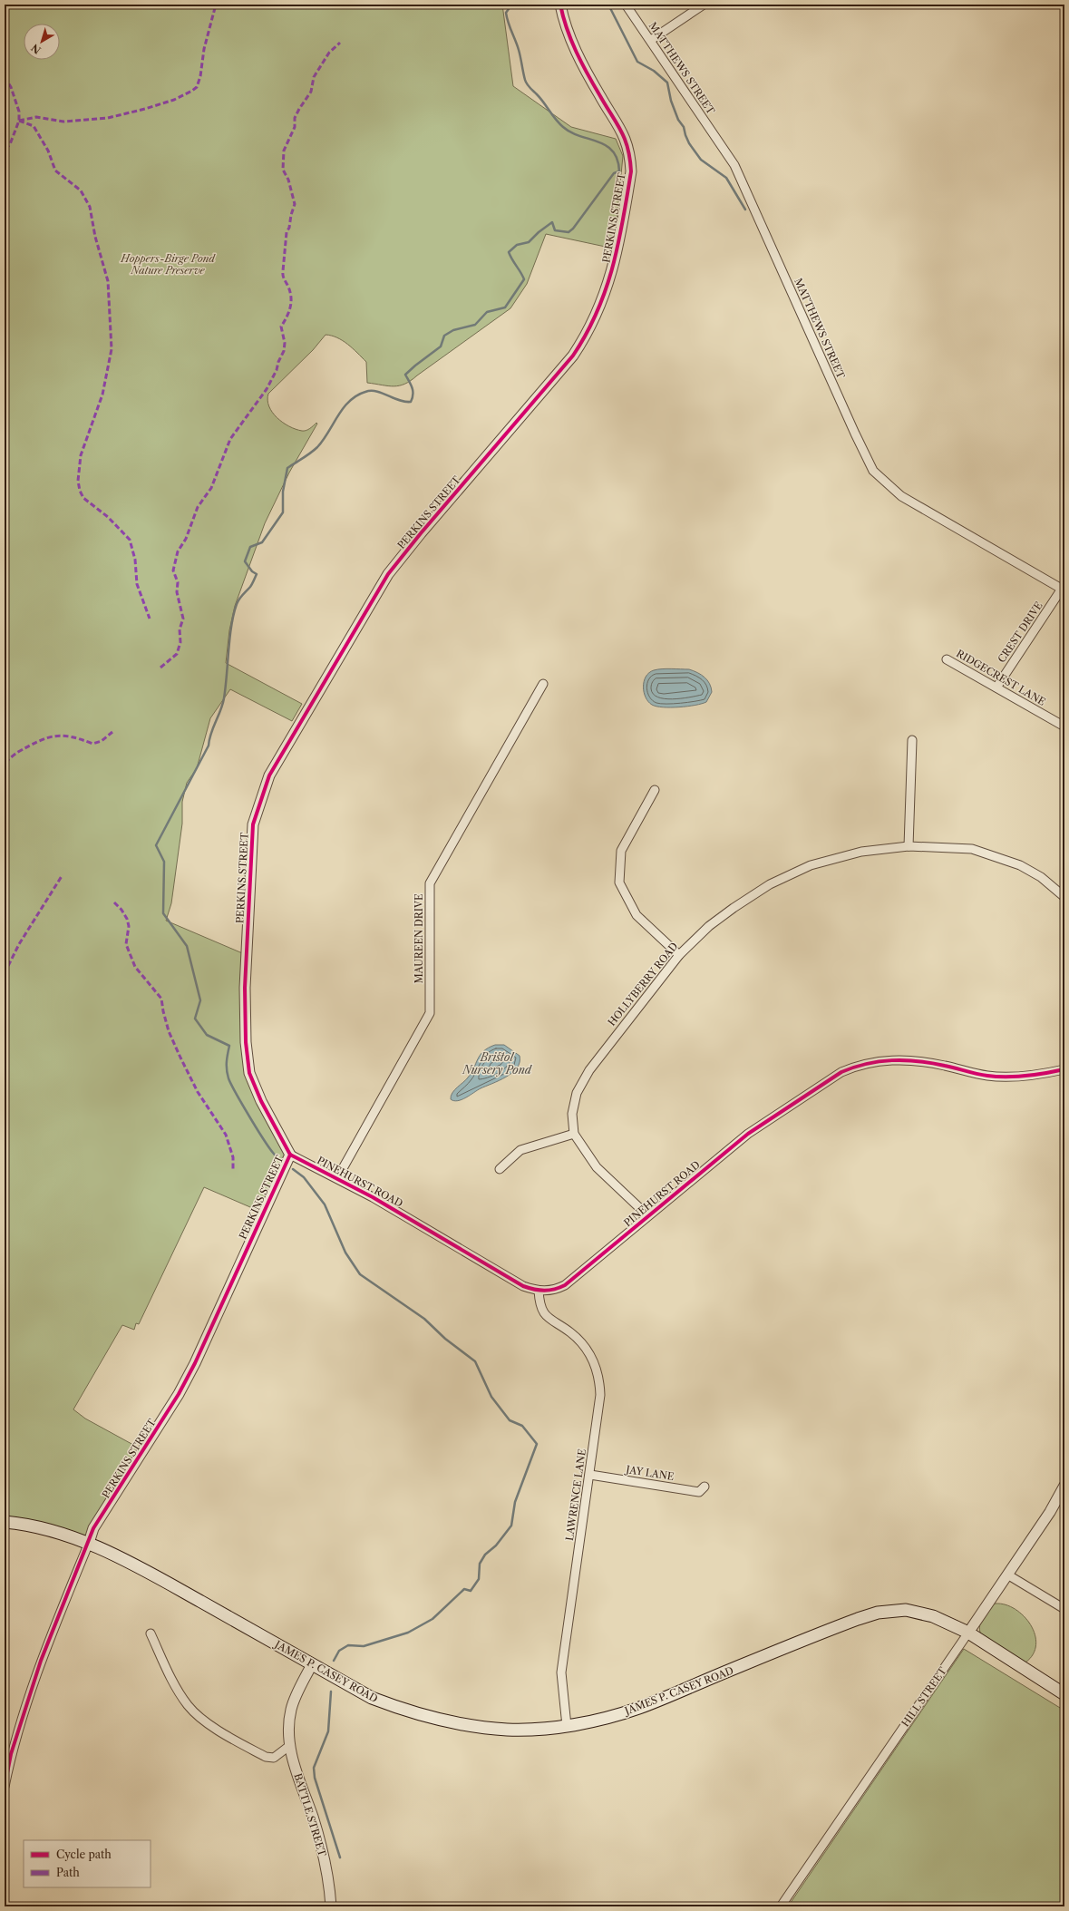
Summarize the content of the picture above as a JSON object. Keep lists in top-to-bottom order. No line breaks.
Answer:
{"streets":{"main road":["JAMES P. CASEY ROAD"],"street":["MATTHEWS STREET","PERKINS STREET","CREST DRIVE","RIDGECREST LANE","MAUREEN DRIVE","HOLLYBERRY ROAD","PINEHURST ROAD","JAY LANE","LAWRENCE LANE","HILL STREET","BATTLE STREET"]},"crossings":[["MATTHEWS STREET","CREST DRIVE"],["PERKINS STREET","PINEHURST ROAD"],["PERKINS STREET","JAMES P. CASEY ROAD"],["CREST DRIVE","RIDGECREST LANE"],["MAUREEN DRIVE","PINEHURST ROAD"],["HOLLYBERRY ROAD","PINEHURST ROAD"],["PINEHURST ROAD","LAWRENCE LANE"],["JAY LANE","LAWRENCE LANE"],["LAWRENCE LANE","JAMES P. CASEY ROAD"],["JAMES P. CASEY ROAD","HILL STREET"],["JAMES P. CASEY ROAD","BATTLE STREET"]],"water":["Bristol Nursery Pond"],"parks":["Hoppers-Birge Pond Nature Preserve"],"legend":["Cycle path","Path"],"north":"bottom left"}
